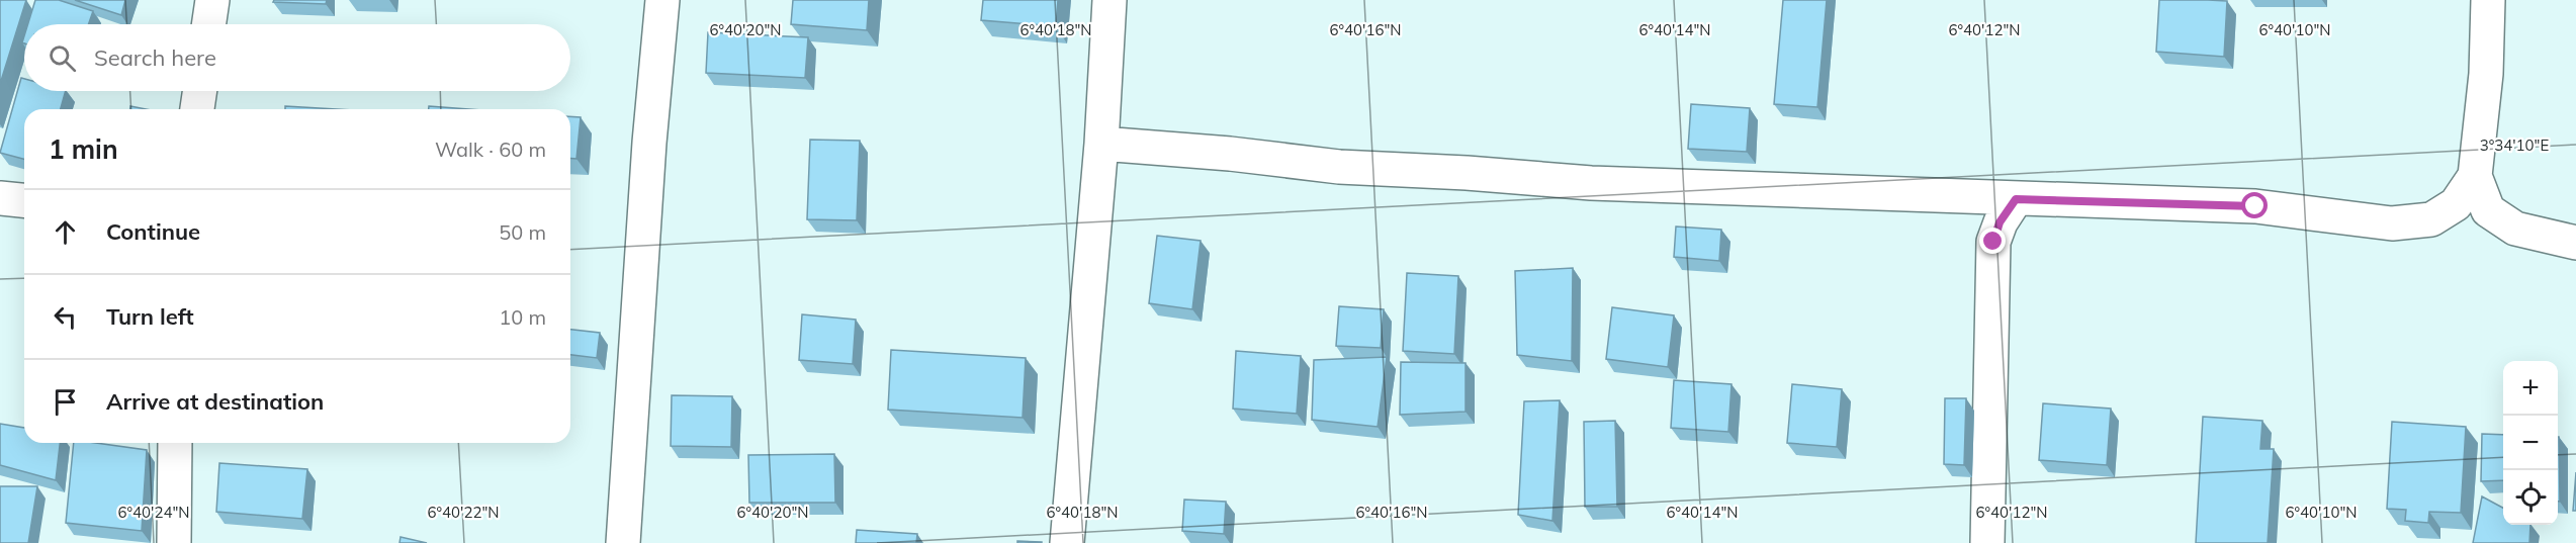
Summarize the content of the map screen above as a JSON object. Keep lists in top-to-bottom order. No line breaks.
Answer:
{"page":{"search":"Search here","heading":["1 min","Walk · 60 m"],"list":[["Continue","50 m"],["Turn left","10 m"],"Arrive at destination"],"map_buttons":["+","−"]},"coordinates":["6°40'20\"N","6°40'18\"N","6°40'16\"N","6°40'14\"N","6°40'12\"N","6°40'10\"N","3°34'10\"E","6°40'24\"N","6°40'22\"N"]}
